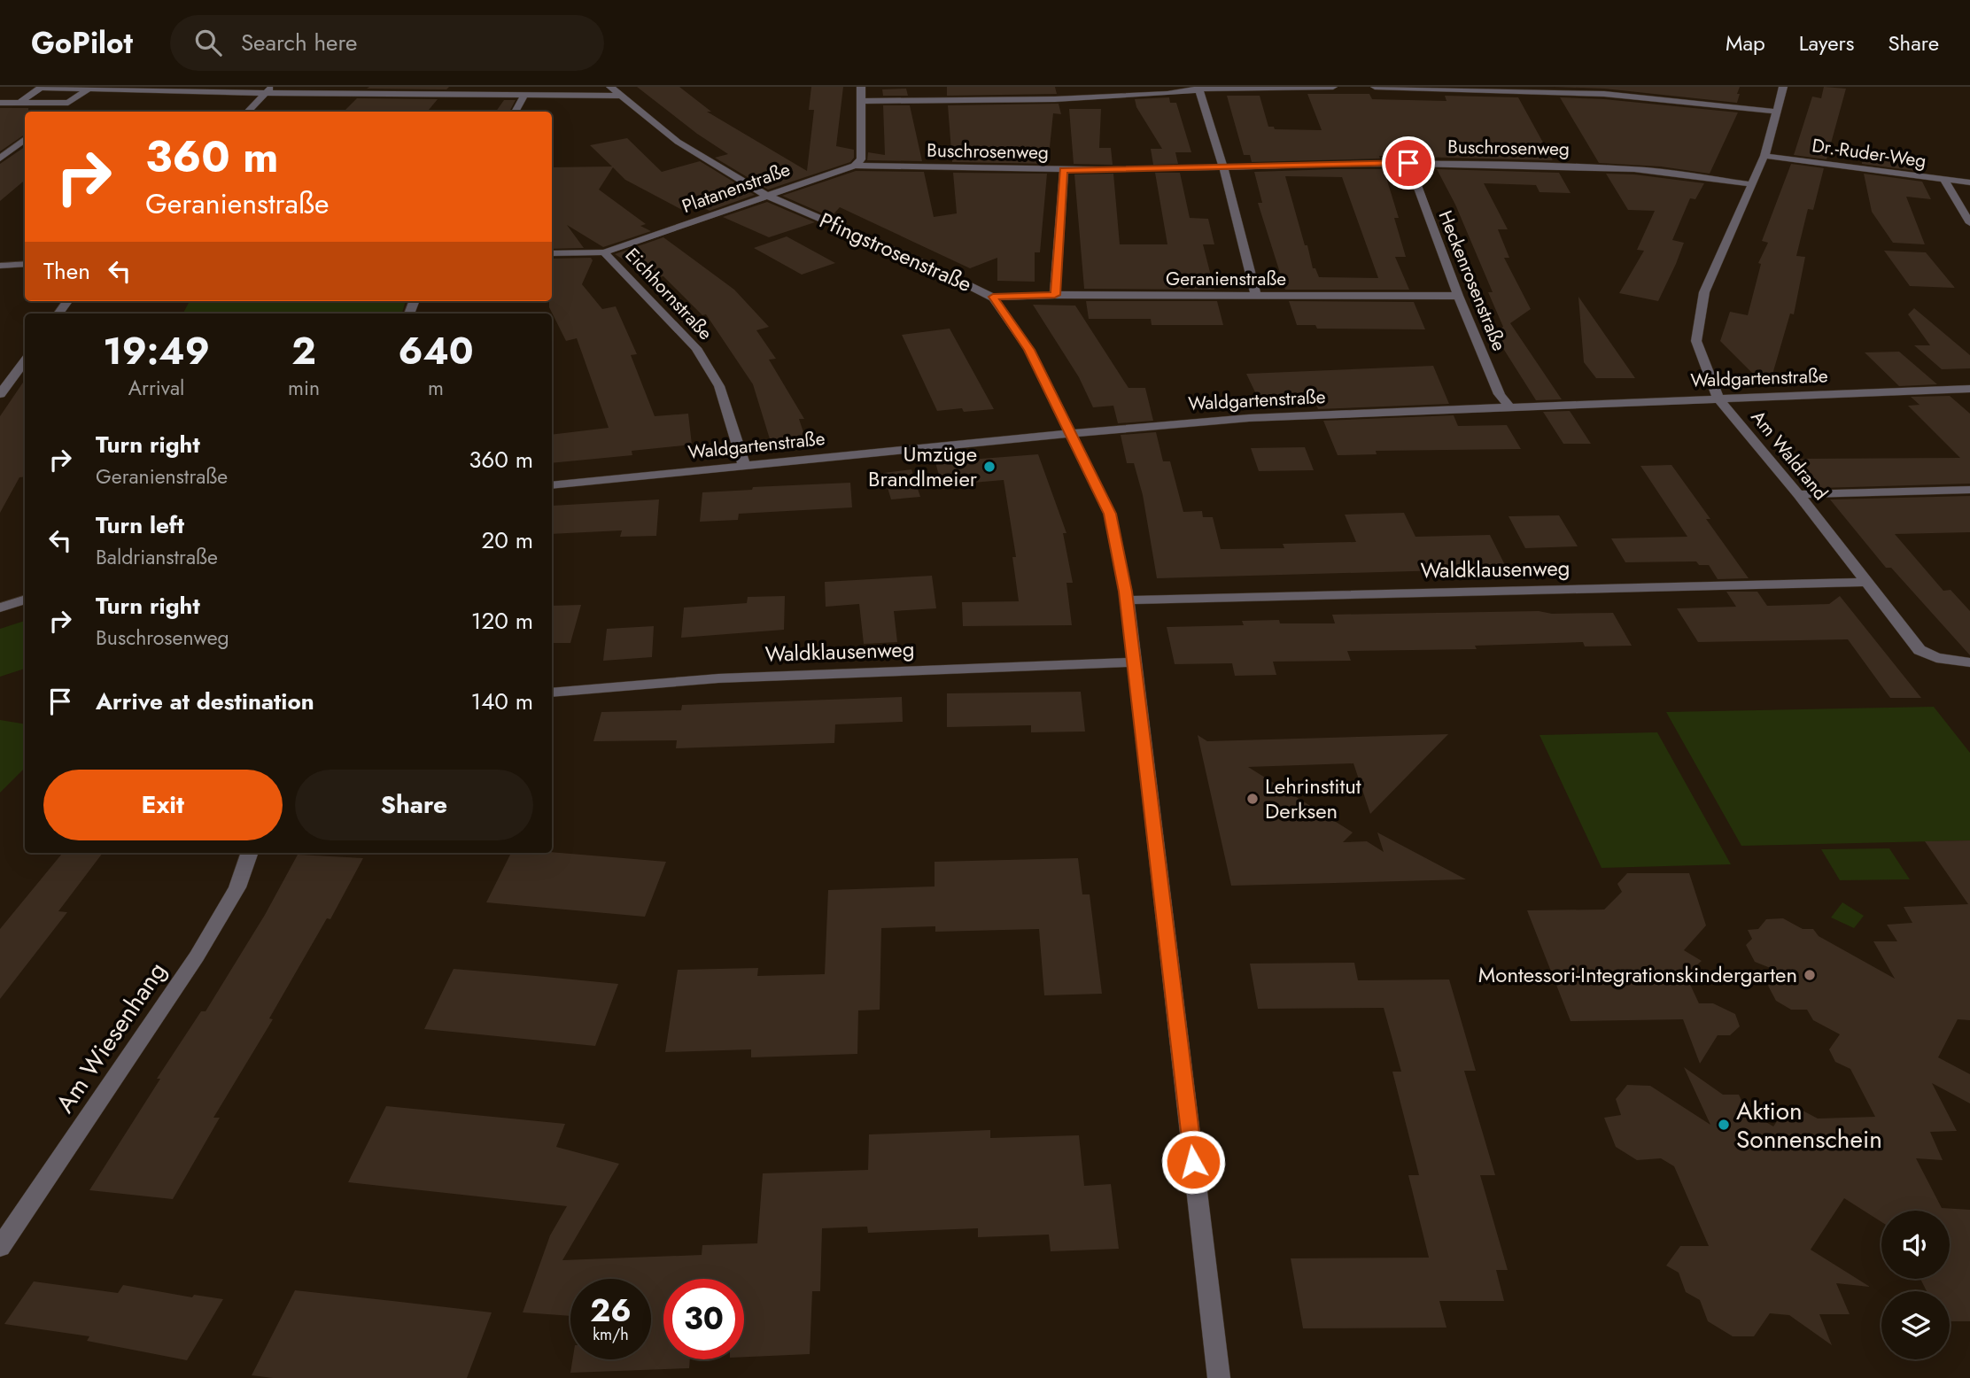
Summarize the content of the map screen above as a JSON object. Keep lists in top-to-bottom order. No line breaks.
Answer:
{"streets":{"street":["Buschrosenweg","Dr.-Ruder-Weg","Platanenstraße","Pfingstrosenstraße","Geranienstraße","Heckenrosenstraße","Eichhornstraße","Waldgartenstraße","Am Waldrand","Waldklausenweg","Am Wiesenhang"]},"crossings":[["Buschrosenweg","Platanenstraße"],["Buschrosenweg","Heckenrosenstraße"],["Buschrosenweg","Am Waldrand"],["Dr.-Ruder-Weg","Am Waldrand"],["Platanenstraße","Pfingstrosenstraße"],["Platanenstraße","Eichhornstraße"],["Pfingstrosenstraße","Geranienstraße"],["Pfingstrosenstraße","Waldgartenstraße"],["Pfingstrosenstraße","Waldklausenweg"],["Geranienstraße","Heckenrosenstraße"],["Heckenrosenstraße","Waldgartenstraße"],["Eichhornstraße","Waldgartenstraße"],["Waldgartenstraße","Am Waldrand"],["Am Waldrand","Waldklausenweg"]],"places":["Umzüge Brandlmeier","Lehrinstitut Derksen","Montessori-Integrationskindergarten","Aktion Sonnenschein"],"page":{"header":"GoPilot","search":"Search here","nav":["Map","Layers","Share"],"turn":["360 m","Geranienstraße"],"then":"Then","eta":["19:49","Arrival","2","min","640","m"],"list":[{"name":"Turn right","note":"Geranienstraße","value":"360 m"},{"name":"Turn left","note":"Baldrianstraße","value":"20 m"},{"name":"Turn right","note":"Buschrosenweg","value":"120 m"},{"name":"Arrive at destination","value":"140 m"}],"buttons":["Exit","Share"],"speed":"26 km/h","limit":"30"}}
